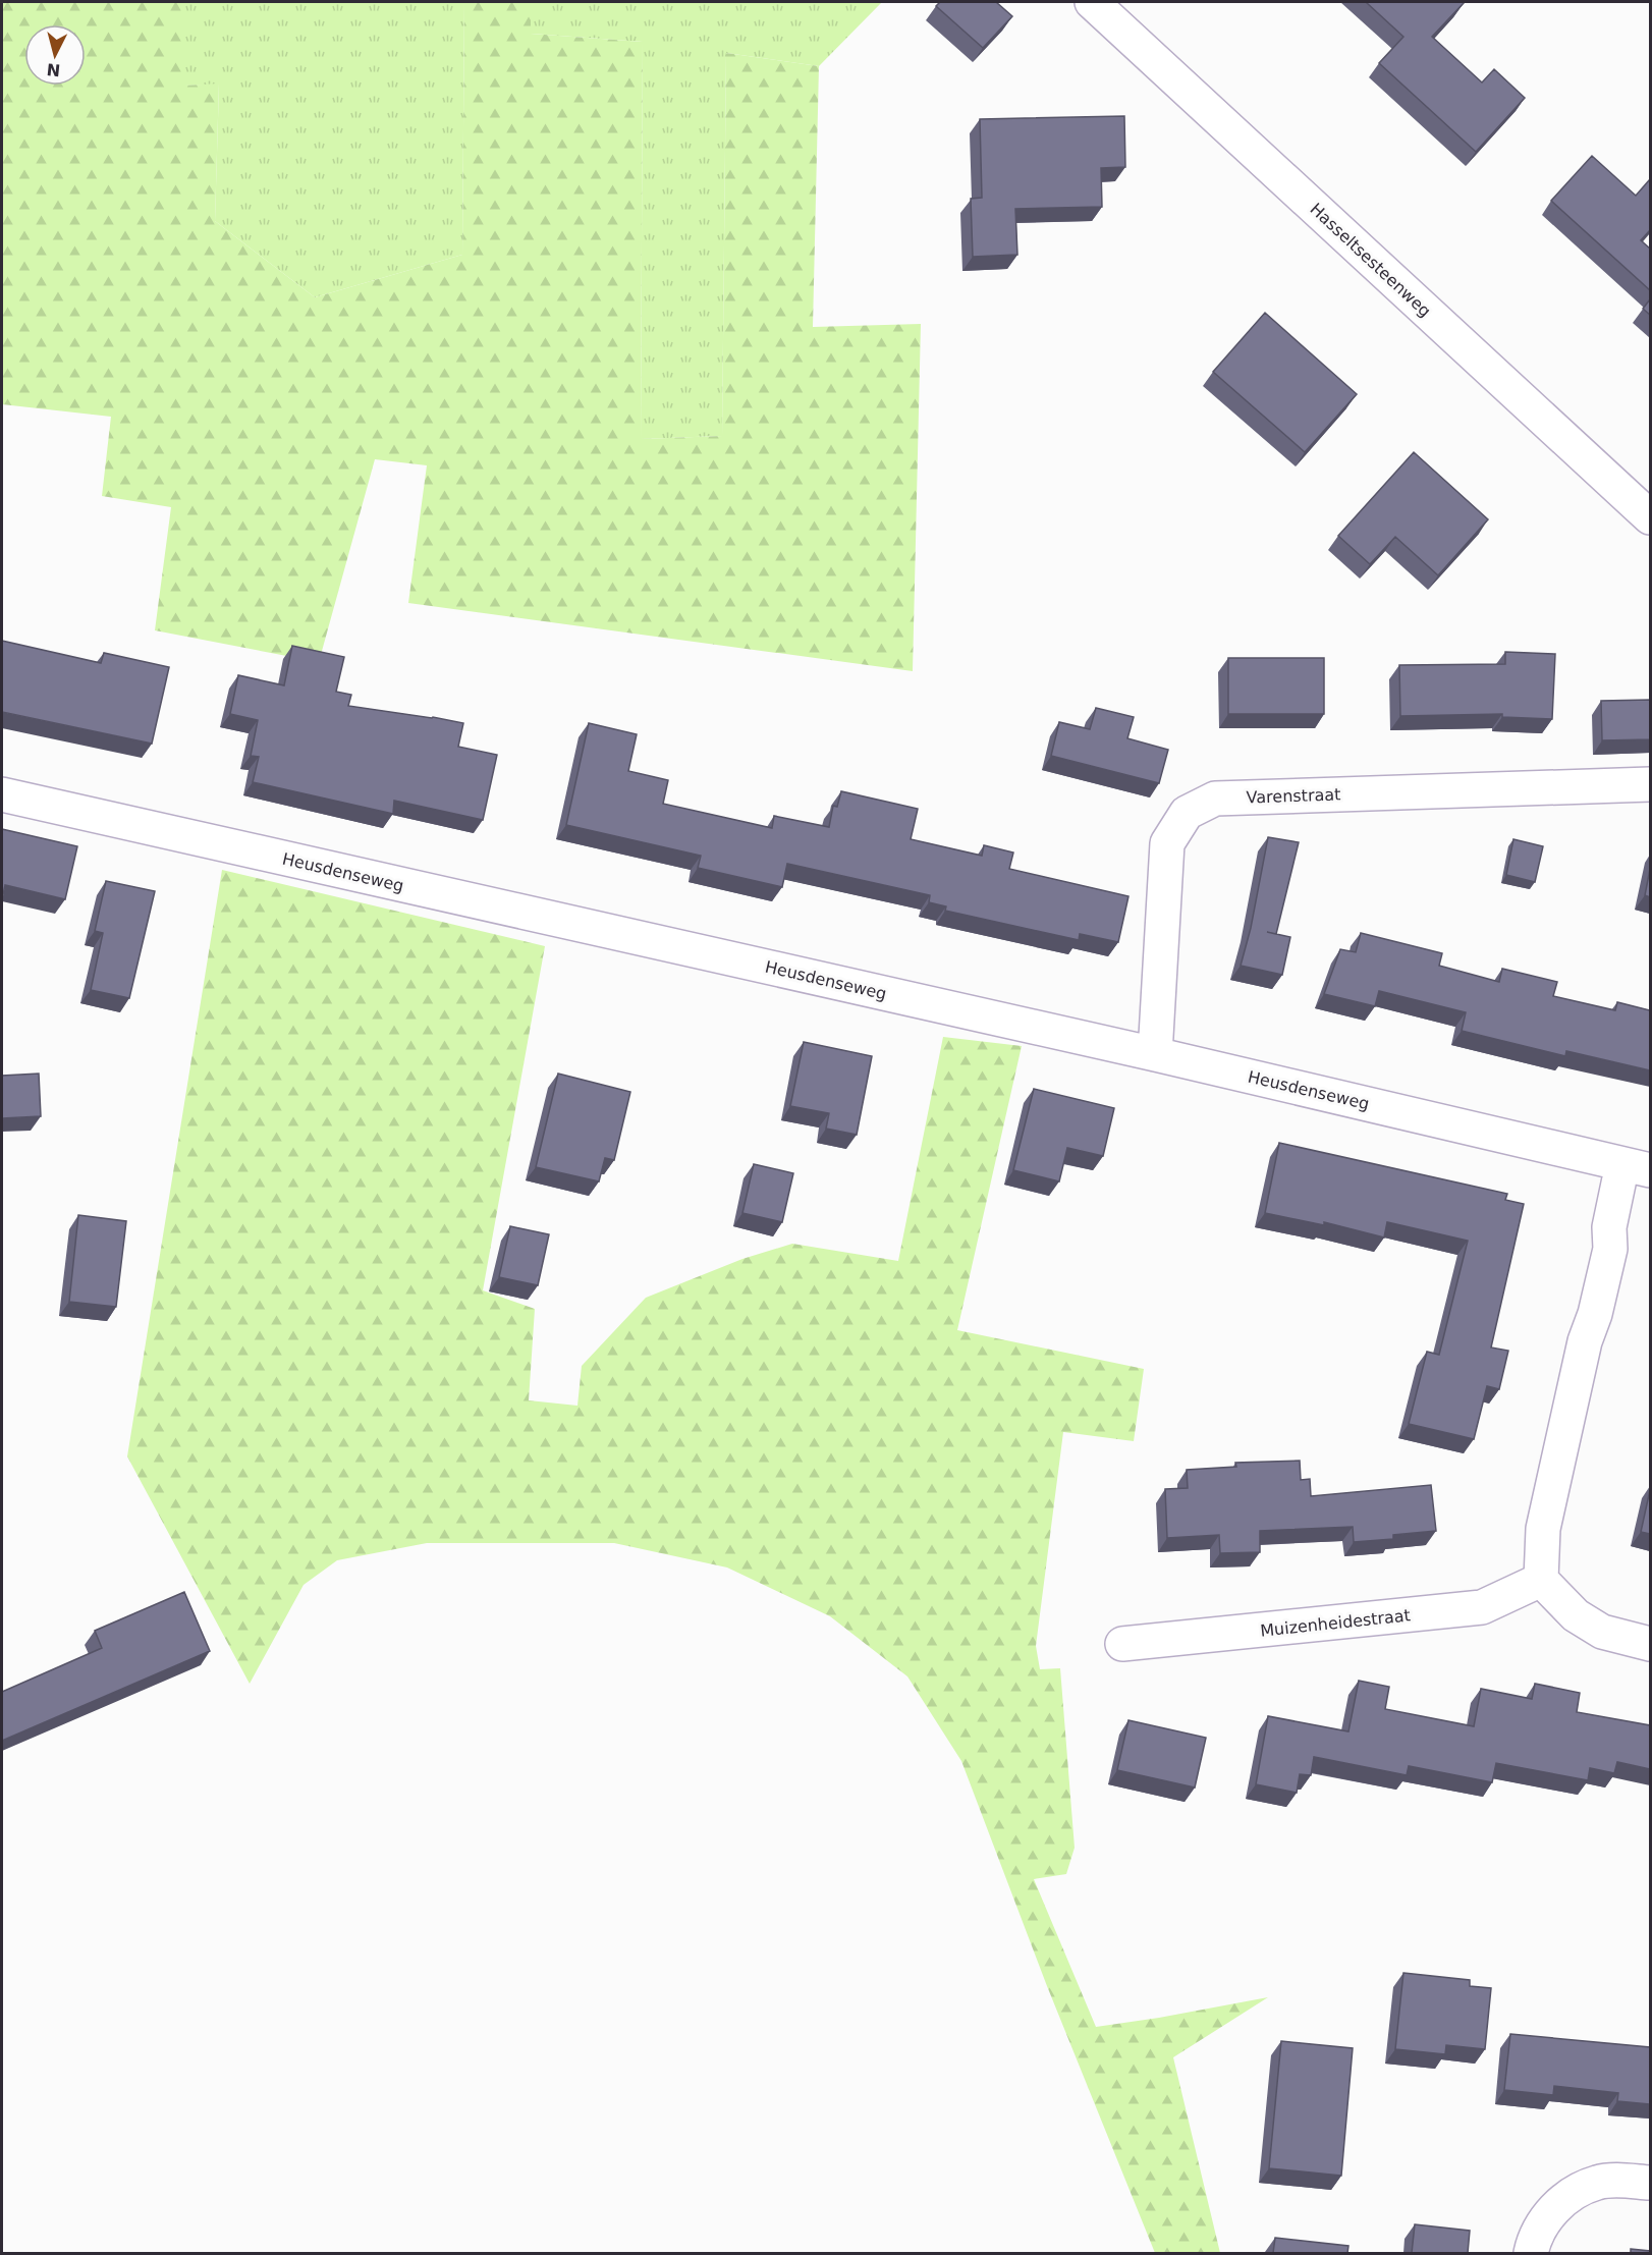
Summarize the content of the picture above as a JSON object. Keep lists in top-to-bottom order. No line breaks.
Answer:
{"streets":{"street":["Hasseltsesteenweg","Varenstraat","Heusdenseweg","Muizenheidestraat"]},"crossings":[["Varenstraat","Heusdenseweg"]],"north":"bottom"}
